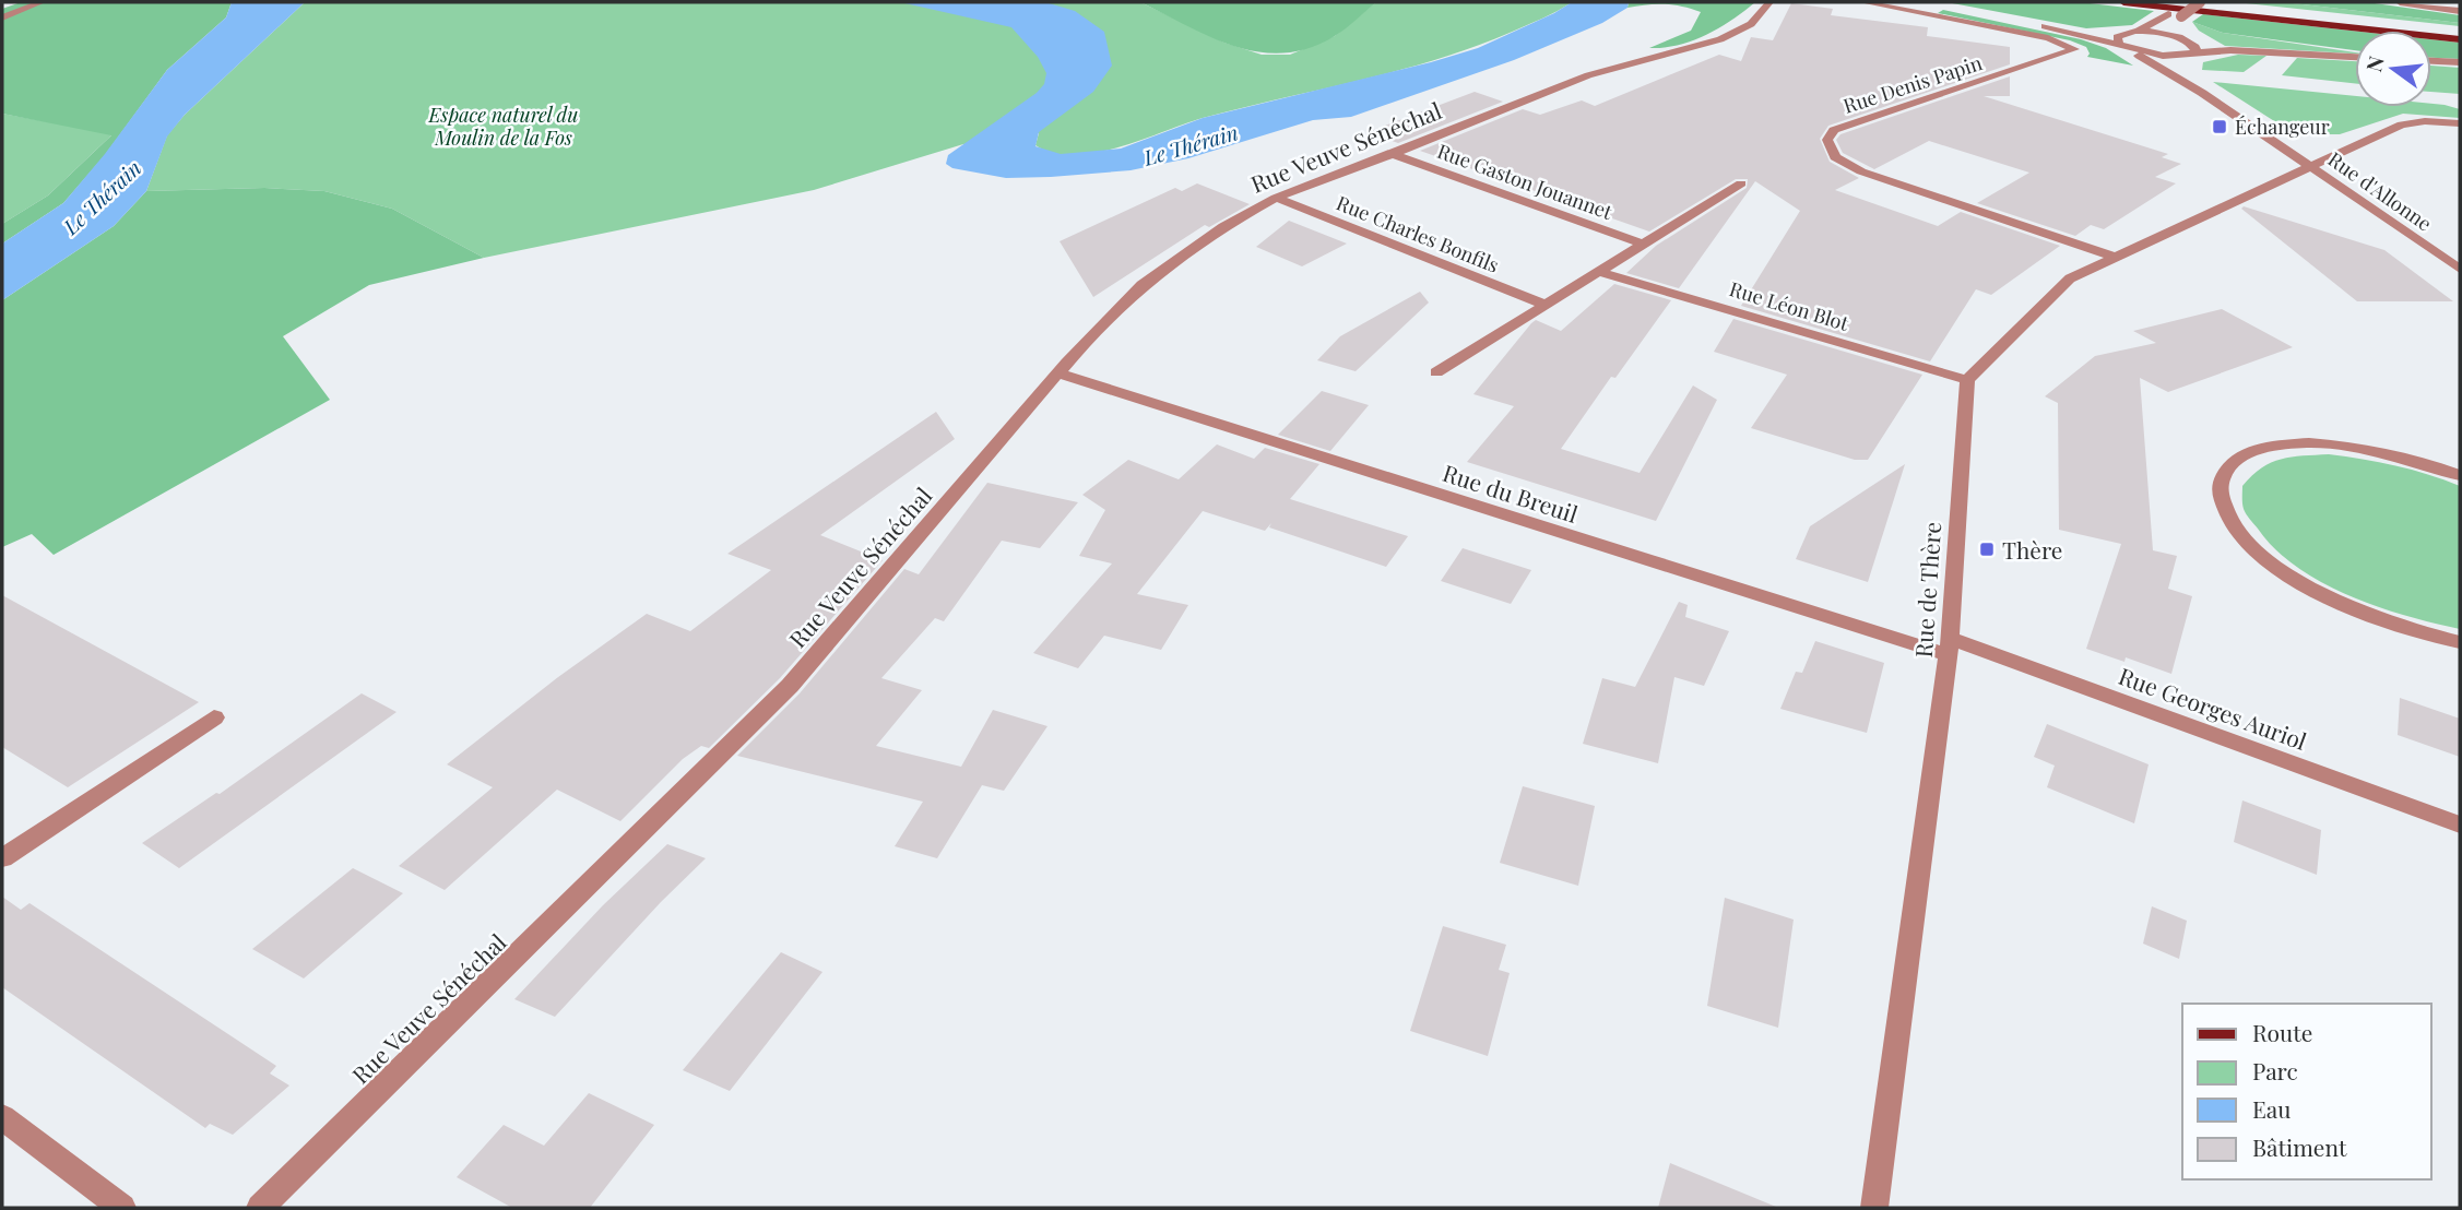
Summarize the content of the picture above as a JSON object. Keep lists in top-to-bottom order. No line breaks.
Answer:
{"streets":{"street":["Rue Denis Papin","Rue Veuve Sénéchal","Rue Gaston Jouannet","Rue d'Allonne","Rue Charles Bonfils","Rue Léon Blot","Rue du Breuil","Rue de Thère","Rue Georges Auriol"]},"crossings":[["Rue Veuve Sénéchal","Rue Gaston Jouannet"],["Rue Veuve Sénéchal","Rue Charles Bonfils"],["Rue Veuve Sénéchal","Rue du Breuil"],["Rue Léon Blot","Rue de Thère"],["Rue du Breuil","Rue de Thère"],["Rue du Breuil","Rue Georges Auriol"],["Rue de Thère","Rue Georges Auriol"]],"water":["Le Thérain"],"parks":["Espace naturel du Moulin de la Fos"],"places":{"transit":["Échangeur","Thère"]},"legend":["Route","Parc","Eau","Bâtiment"],"north":"left"}
